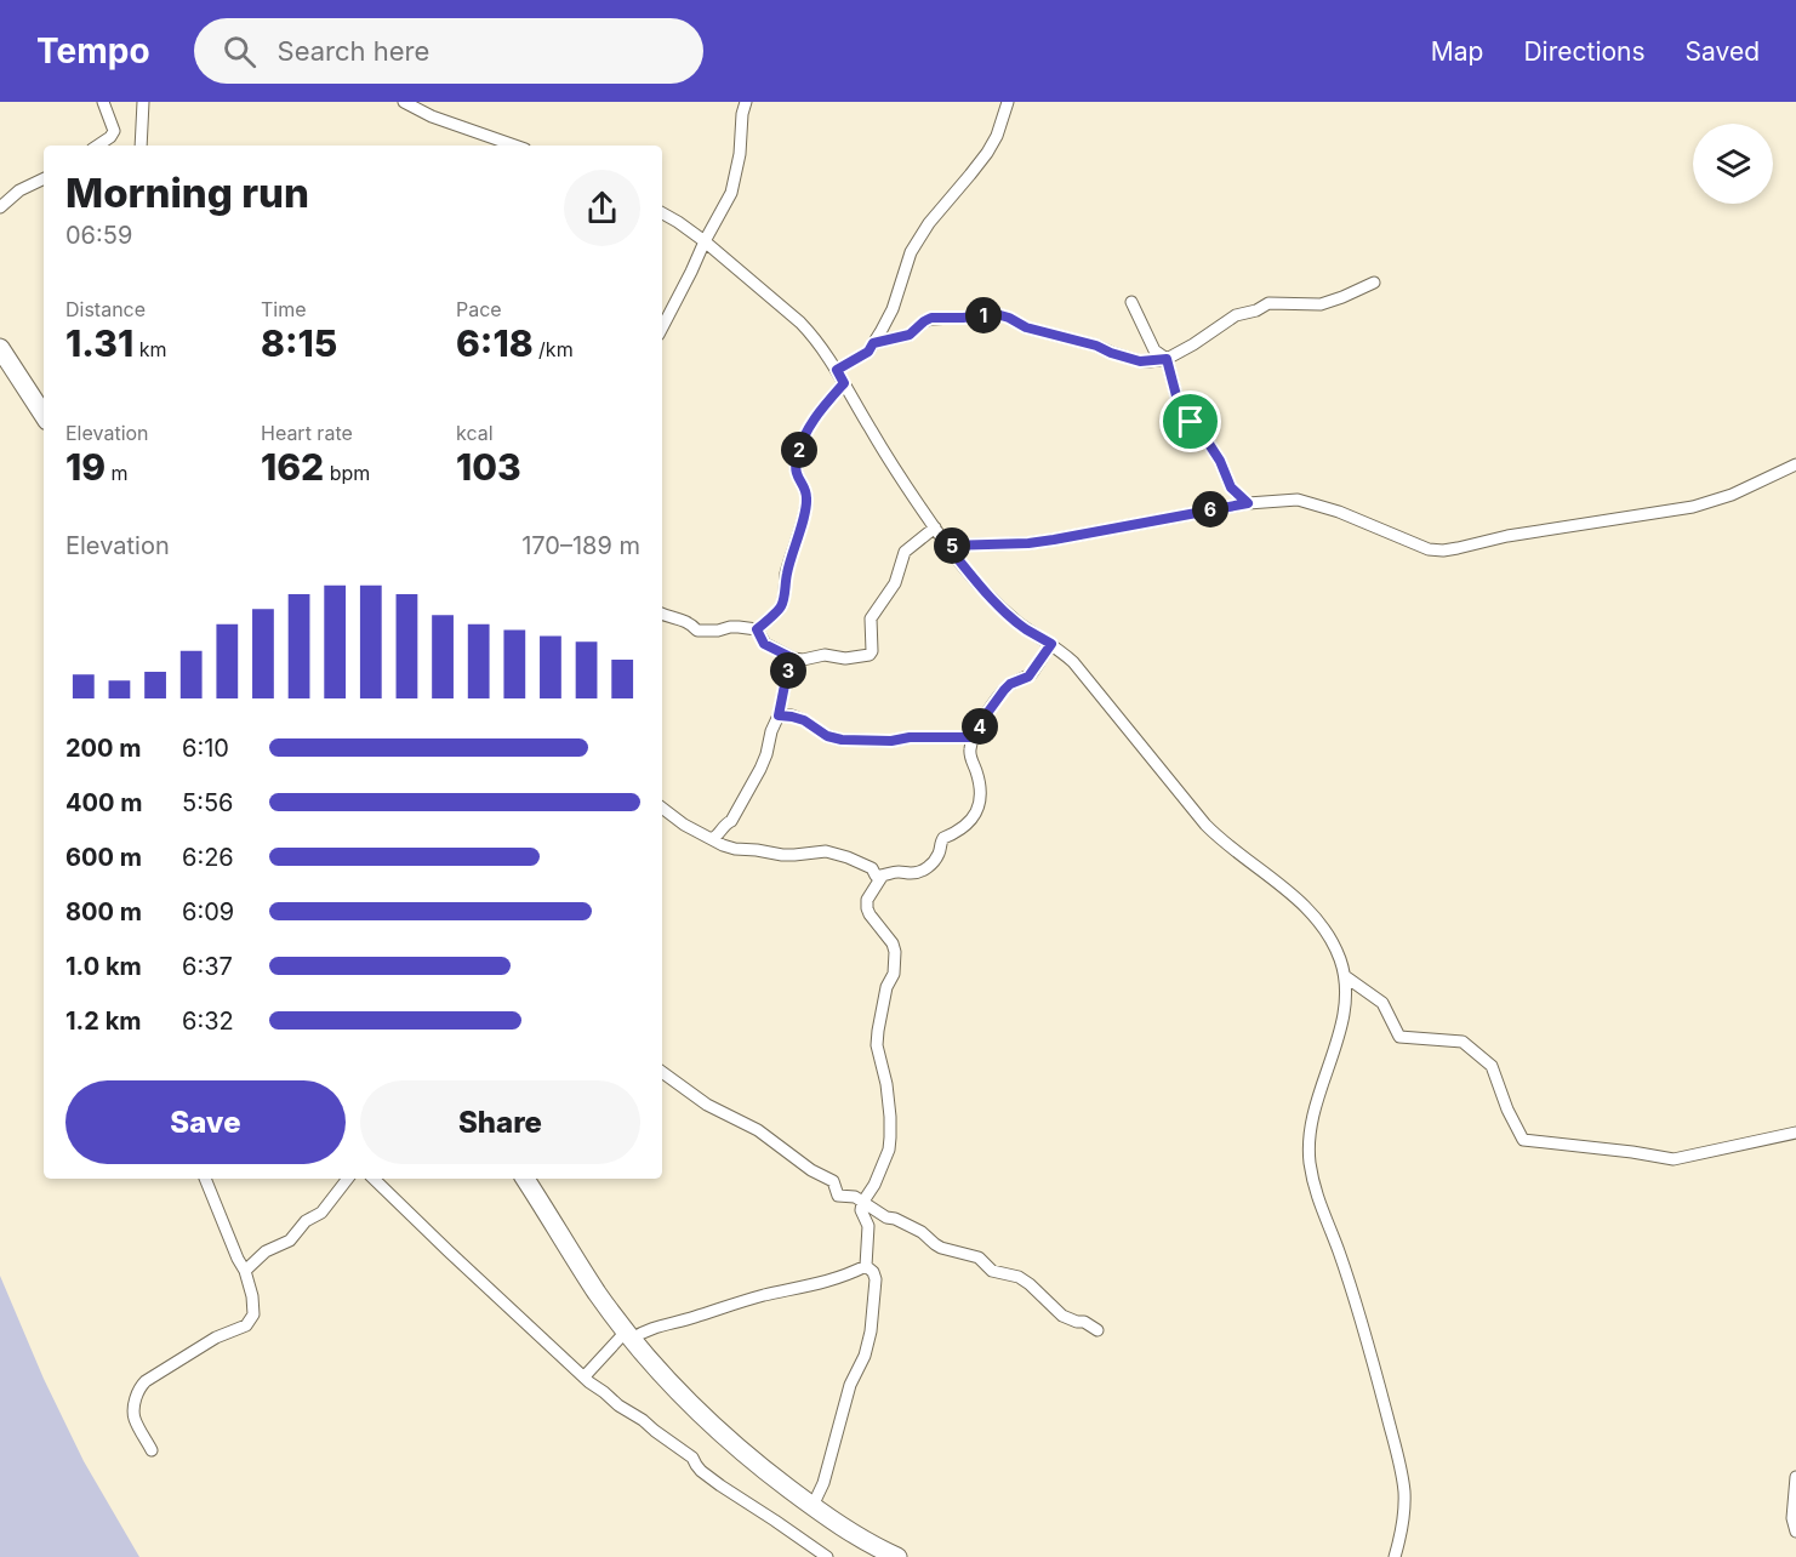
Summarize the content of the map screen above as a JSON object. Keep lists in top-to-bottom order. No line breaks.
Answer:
{"page":{"header":"Tempo","search":"Search here","nav":["Map","Directions","Saved"],"heading":["Morning run","06:59"],"stats":[["Distance","1.31 km"],["Time","8:15"],["Pace","6:18 /km"],["Elevation","19 m"],["Heart rate","162 bpm"],["kcal","103"]],"pins":["1","2","6","5","3","4"],"chart":["Elevation","170–189 m"],"list":[{"name":"200 m","note":"6:10"},{"name":"400 m","note":"5:56"},{"name":"600 m","note":"6:26"},{"name":"800 m","note":"6:09"},{"name":"1.0 km","note":"6:37"},{"name":"1.2 km","note":"6:32"}],"buttons":["Save","Share"]}}
